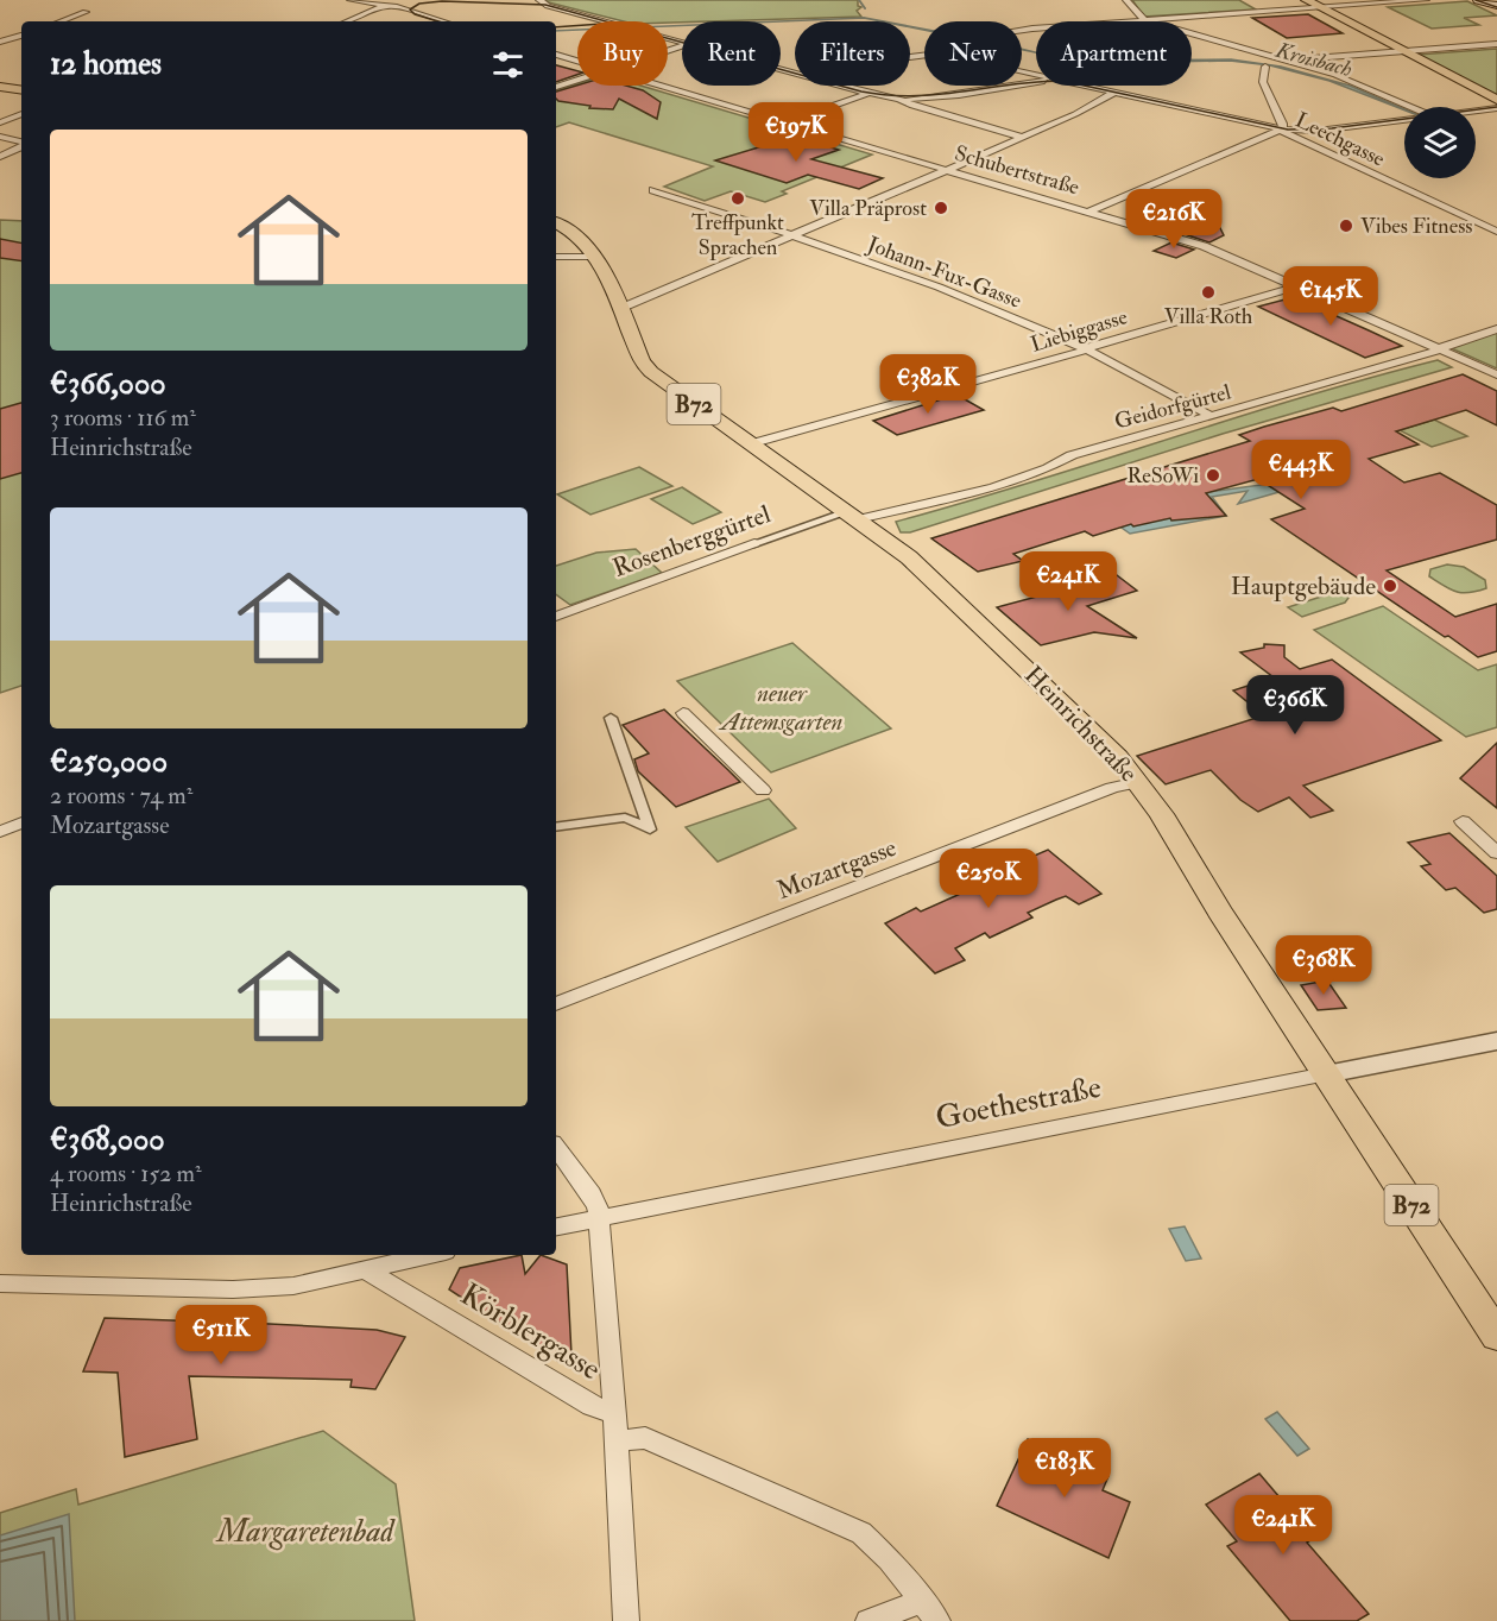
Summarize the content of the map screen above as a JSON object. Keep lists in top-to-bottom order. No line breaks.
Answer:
{"streets":{"main road":["B72","Heinrichstraße"],"street":["Leechgasse","Schubertstraße","Johann-Fux-Gasse","Liebiggasse","Geidorfgürtel","Rosenberggürtel","Mozartgasse","Goethestraße","Körblergasse"]},"crossings":[["Schubertstraße","Liebiggasse"],["Schubertstraße","Geidorfgürtel"],["Johann-Fux-Gasse","Liebiggasse"],["Johann-Fux-Gasse","Geidorfgürtel"],["Liebiggasse","Heinrichstraße"],["Geidorfgürtel","Rosenberggürtel"],["Geidorfgürtel","Heinrichstraße"],["Rosenberggürtel","Heinrichstraße"],["Heinrichstraße","Mozartgasse"],["Heinrichstraße","Goethestraße"]],"water":["Kroisbach"],"parks":["neuer Attemsgarten","Margaretenbad"],"places":["Treffpunkt Sprachen","Villa Präprost","Vibes Fitness","Villa Roth","ReSoWi","Hauptgebäude"],"page":{"chip":["Buy","Rent","Filters","New","Apartment"],"heading":"12 homes","price":["€197K","€216K","€145K","€382K","€443K","€241K","€366K","€250K","€368K","€511K","€183K","€241K"],"list":[{"name":"€366,000","note":"3 rooms · 116 m² · Heinrichstraße"},{"name":"€250,000","note":"2 rooms · 74 m² · Mozartgasse"},{"name":"€368,000","note":"4 rooms · 152 m² · Heinrichstraße"}]}}
